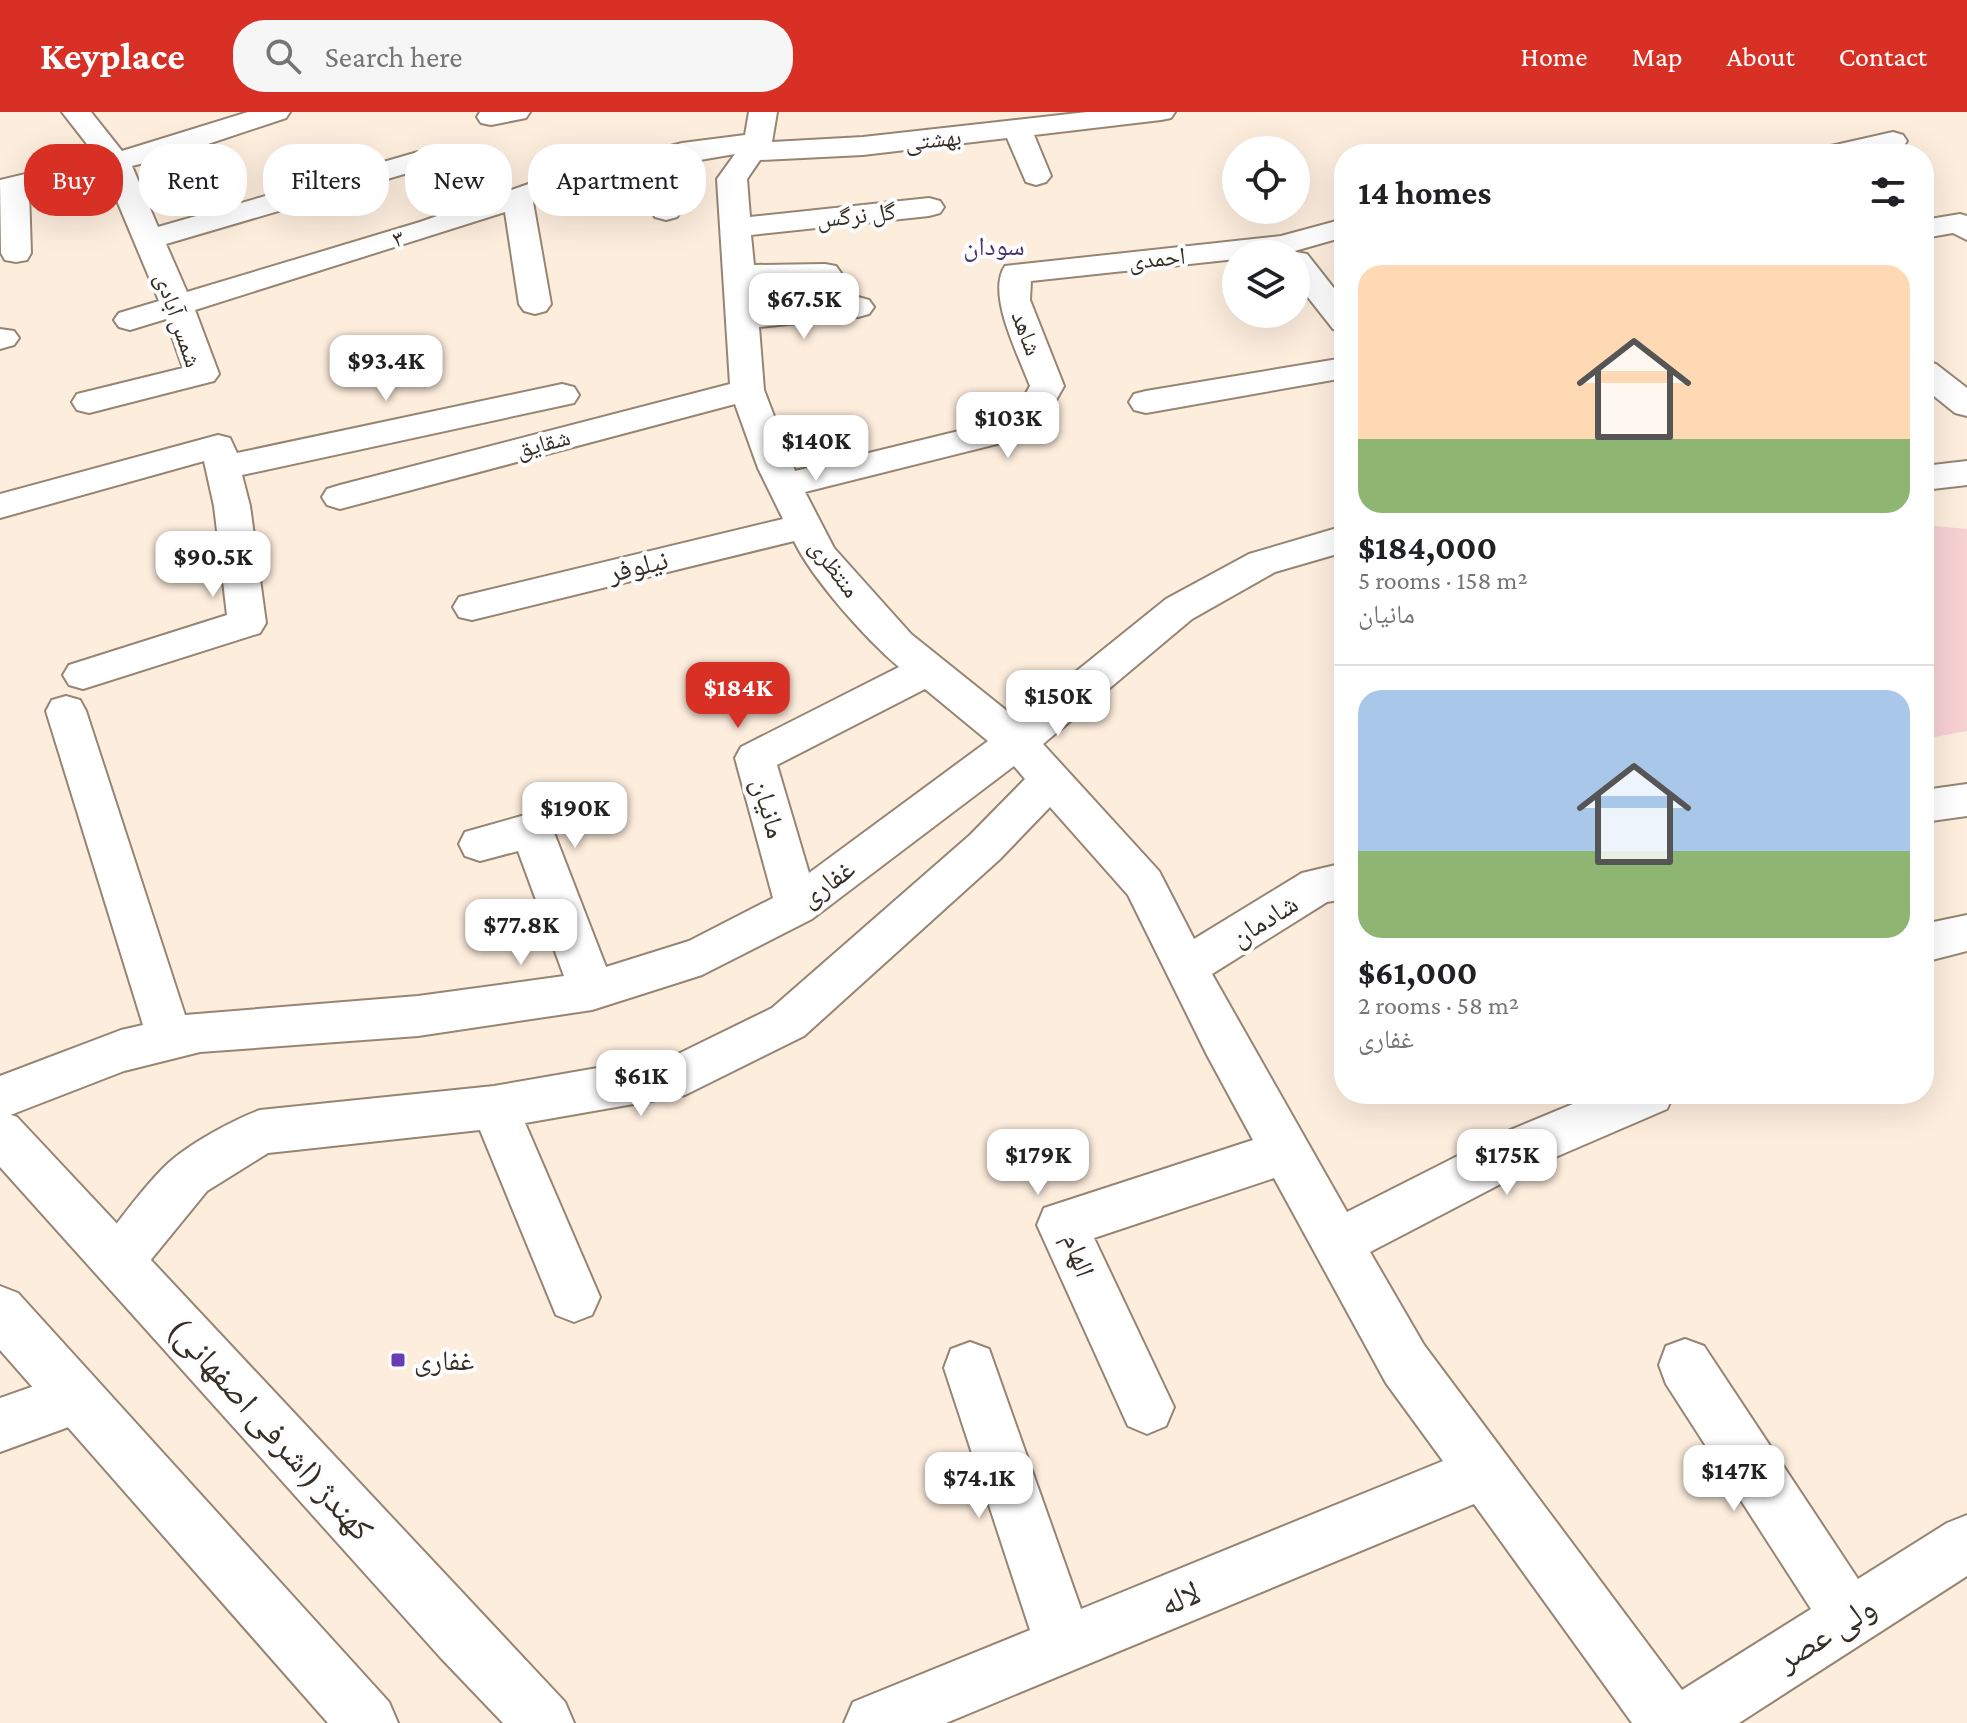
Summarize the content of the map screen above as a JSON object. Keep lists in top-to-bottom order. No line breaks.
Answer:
{"streets":{"street":["بهشتی","گل نرگس","۳","احمدی","شمس آبادی","شاهد","شقایق","نیلوفر","منتظری","مانیان","غفاری","شادمان","الهام","کهندژ (اشرفی اصفهانی)","لاله","ولی عصر"]},"crossings":[["بهشتی","۳"],["بهشتی","منتظری"],["گل نرگس","منتظری"],["۳","شمس آبادی"],["۳","منتظری"],["احمدی","شاهد"],["شاهد","منتظری"],["شقایق","منتظری"],["نیلوفر","منتظری"],["منتظری","مانیان"],["منتظری","غفاری"],["منتظری","شادمان"],["منتظری","الهام"],["منتظری","لاله"],["مانیان","غفاری"]],"districts":["سودان"],"places":{"transit":["غفاری"]},"page":{"header":"Keyplace","search":"Search here","nav":["Home","Map","About","Contact"],"chip":["Buy","Rent","Filters","New","Apartment"],"heading":"14 homes","list":[{"name":"$184,000","note":"5 rooms · 158 m² · مانیان"},{"name":"$61,000","note":"2 rooms · 58 m² · غفاری"}],"price":["$67.5K","$93.4K","$103K","$140K","$90.5K","$184K","$150K","$190K","$77.8K","$61K","$179K","$175K","$147K","$74.1K"]}}
